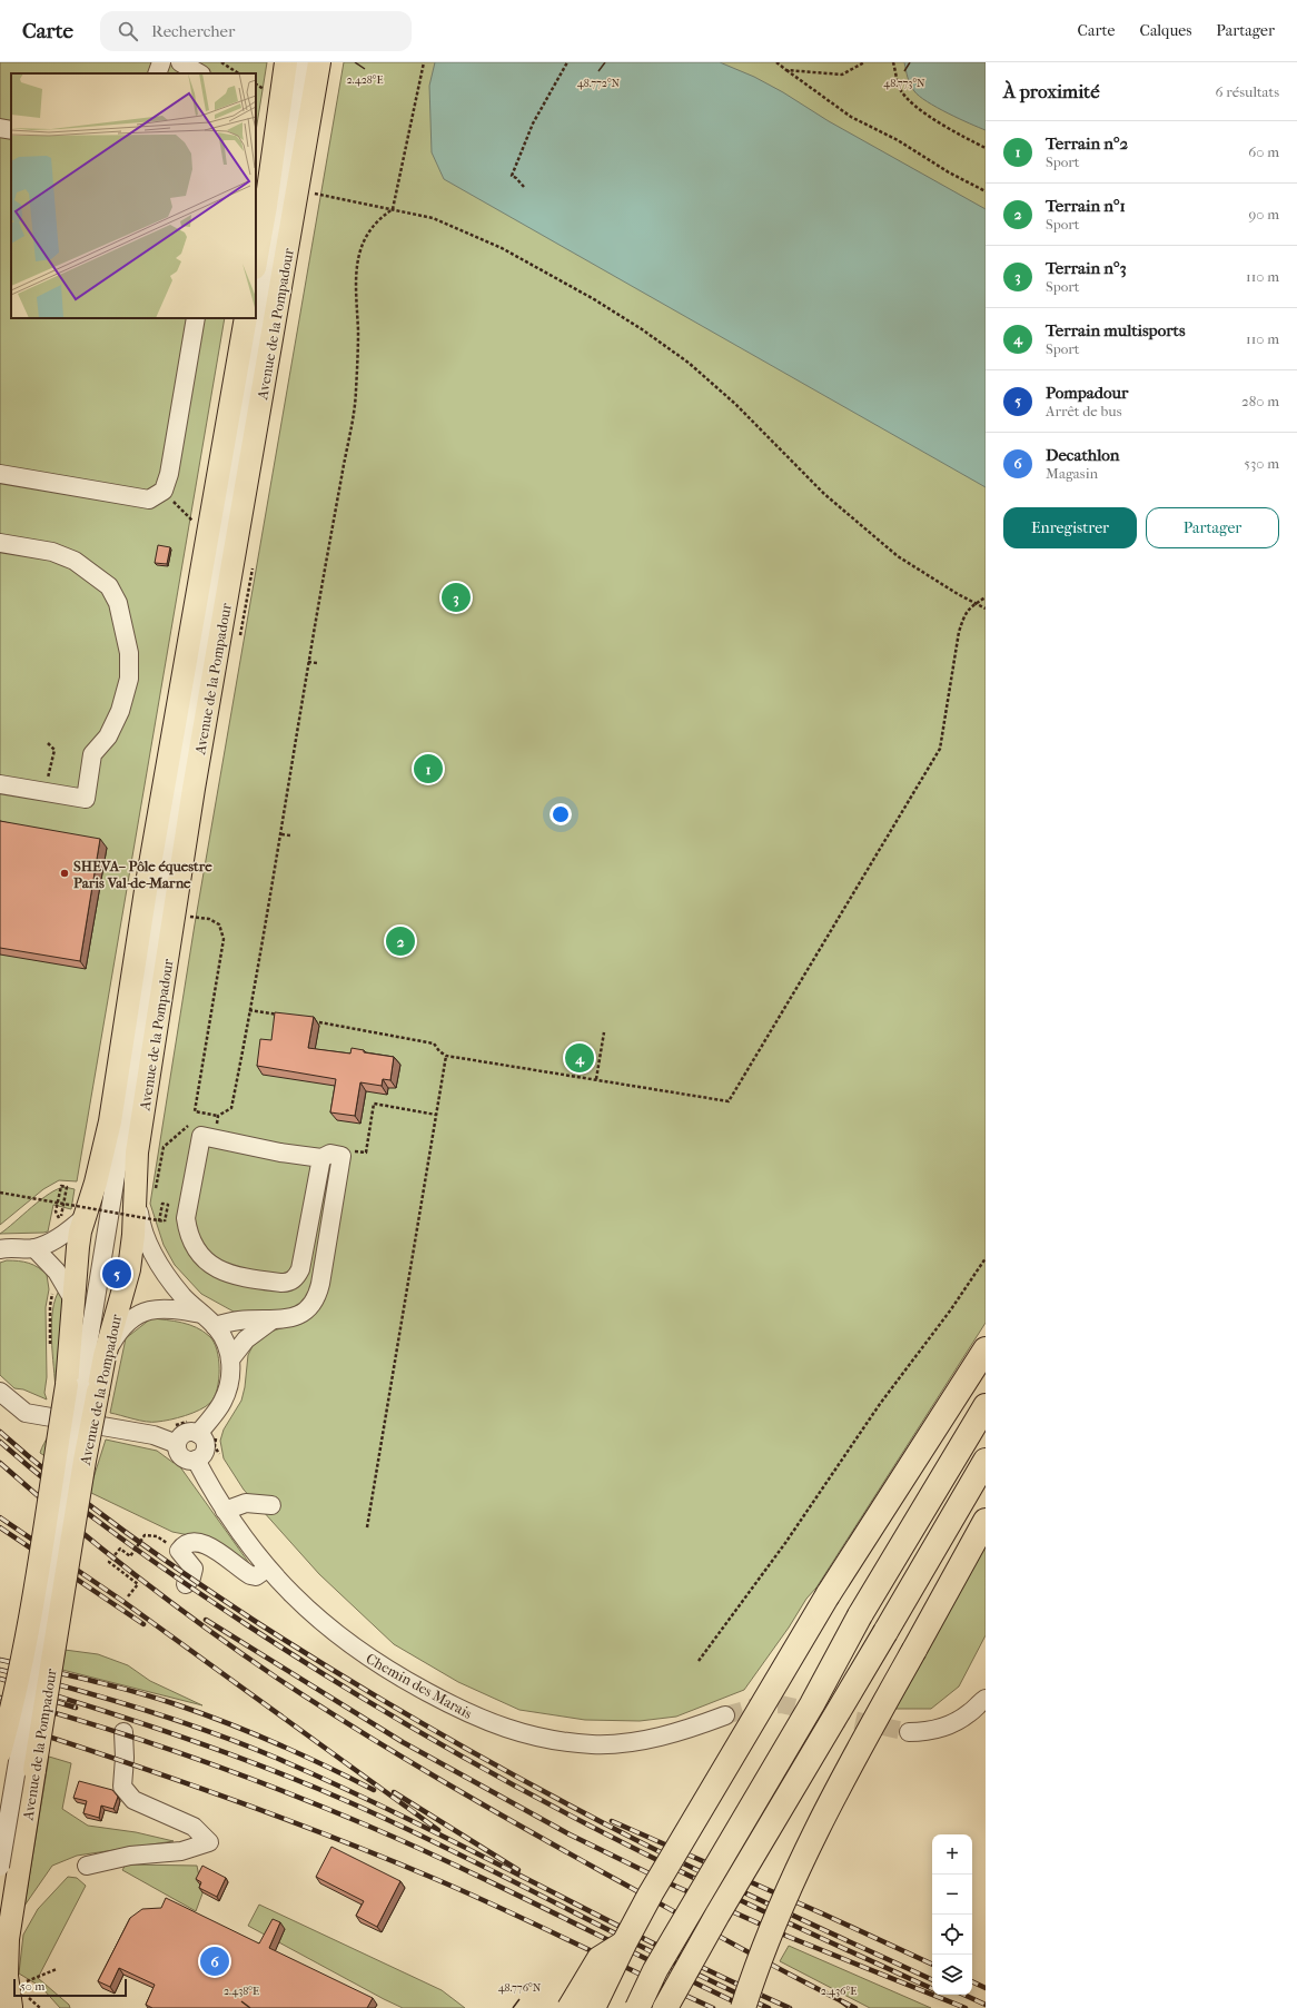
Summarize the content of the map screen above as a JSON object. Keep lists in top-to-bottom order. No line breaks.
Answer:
{"streets":{"main road":["Avenue de la Pompadour"],"street":["Chemin des Marais"]},"places":["SHEVA– Pôle équestre Paris Val-de-Marne"],"scale_bar":"50 m","page":{"header":"Carte","search":"Rechercher","nav":["Carte","Calques","Partager"],"heading":["À proximité","6 résultats"],"list":[{"mark":"1","name":"Terrain n°2","note":"Sport","value":"60 m"},{"mark":"2","name":"Terrain n°1","note":"Sport","value":"90 m"},{"mark":"3","name":"Terrain n°3","note":"Sport","value":"110 m"},{"mark":"4","name":"Terrain multisports","note":"Sport","value":"110 m"},{"mark":"5","name":"Pompadour","note":"Arrêt de bus","value":"280 m"},{"mark":"6","name":"Decathlon","note":"Magasin","value":"530 m"}],"buttons":["Enregistrer","Partager"],"pins":["3","1","2","4","5","6"],"map_buttons":["+","−"],"scale":"50 m"},"coordinates":["2.428°E","48.772°N","48.773°N","48.776°N","2.438°E","2.436°E"]}
